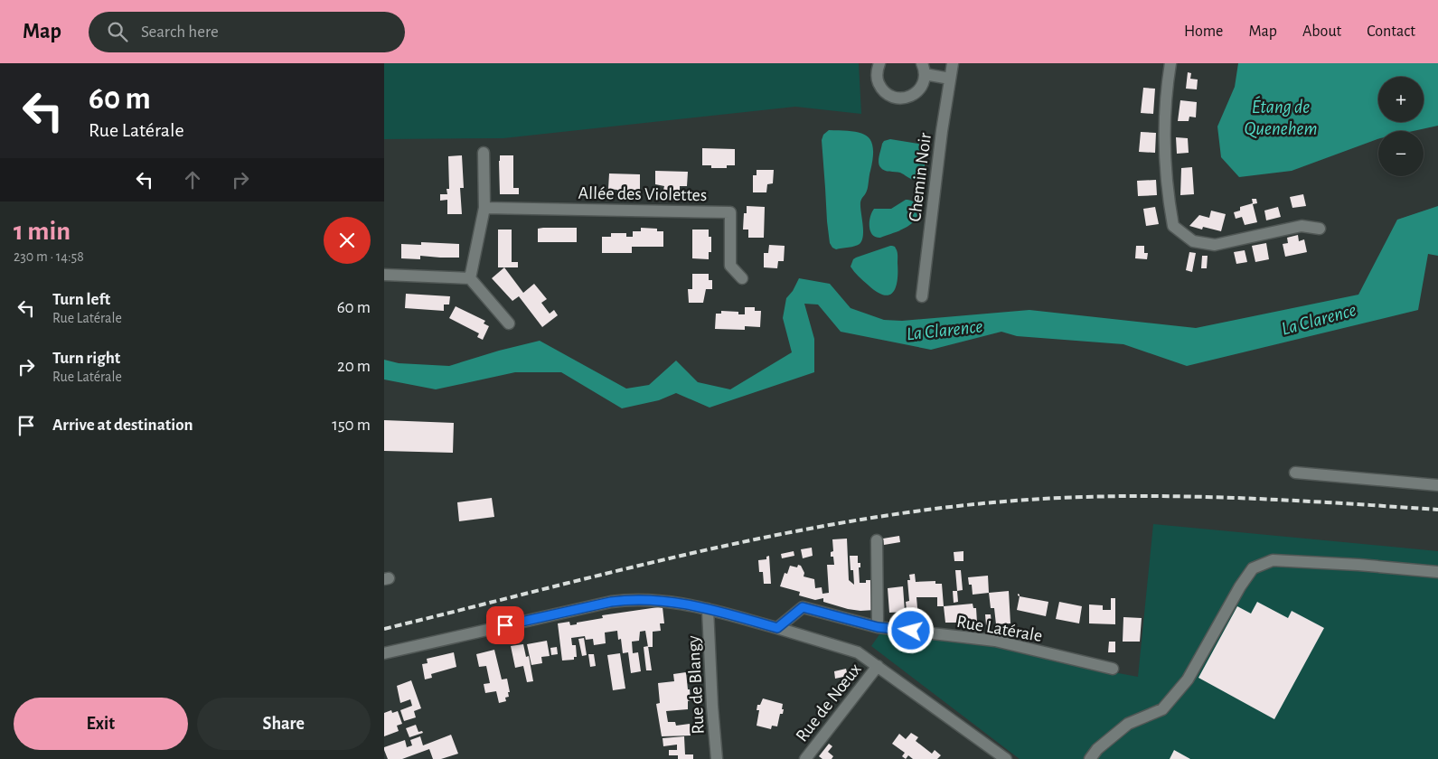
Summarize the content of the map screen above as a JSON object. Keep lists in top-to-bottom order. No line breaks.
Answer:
{"streets":{"street":["Chemin Noir","Allée des Violettes","Rue Latérale","Rue de Blangy","Rue de Nœux"]},"water":["Étang de Quenehem","La Clarence"],"page":{"header":"Map","search":"Search here","nav":["Home","Map","About","Contact"],"turn":["60 m","Rue Latérale"],"map_buttons":["+","−"],"heading":["1 min","230 m · 14:58"],"list":[{"name":"Turn left","note":"Rue Latérale","value":"60 m"},{"name":"Turn right","note":"Rue Latérale","value":"20 m"},{"name":"Arrive at destination","value":"150 m"}],"buttons":["Exit","Share"]}}
